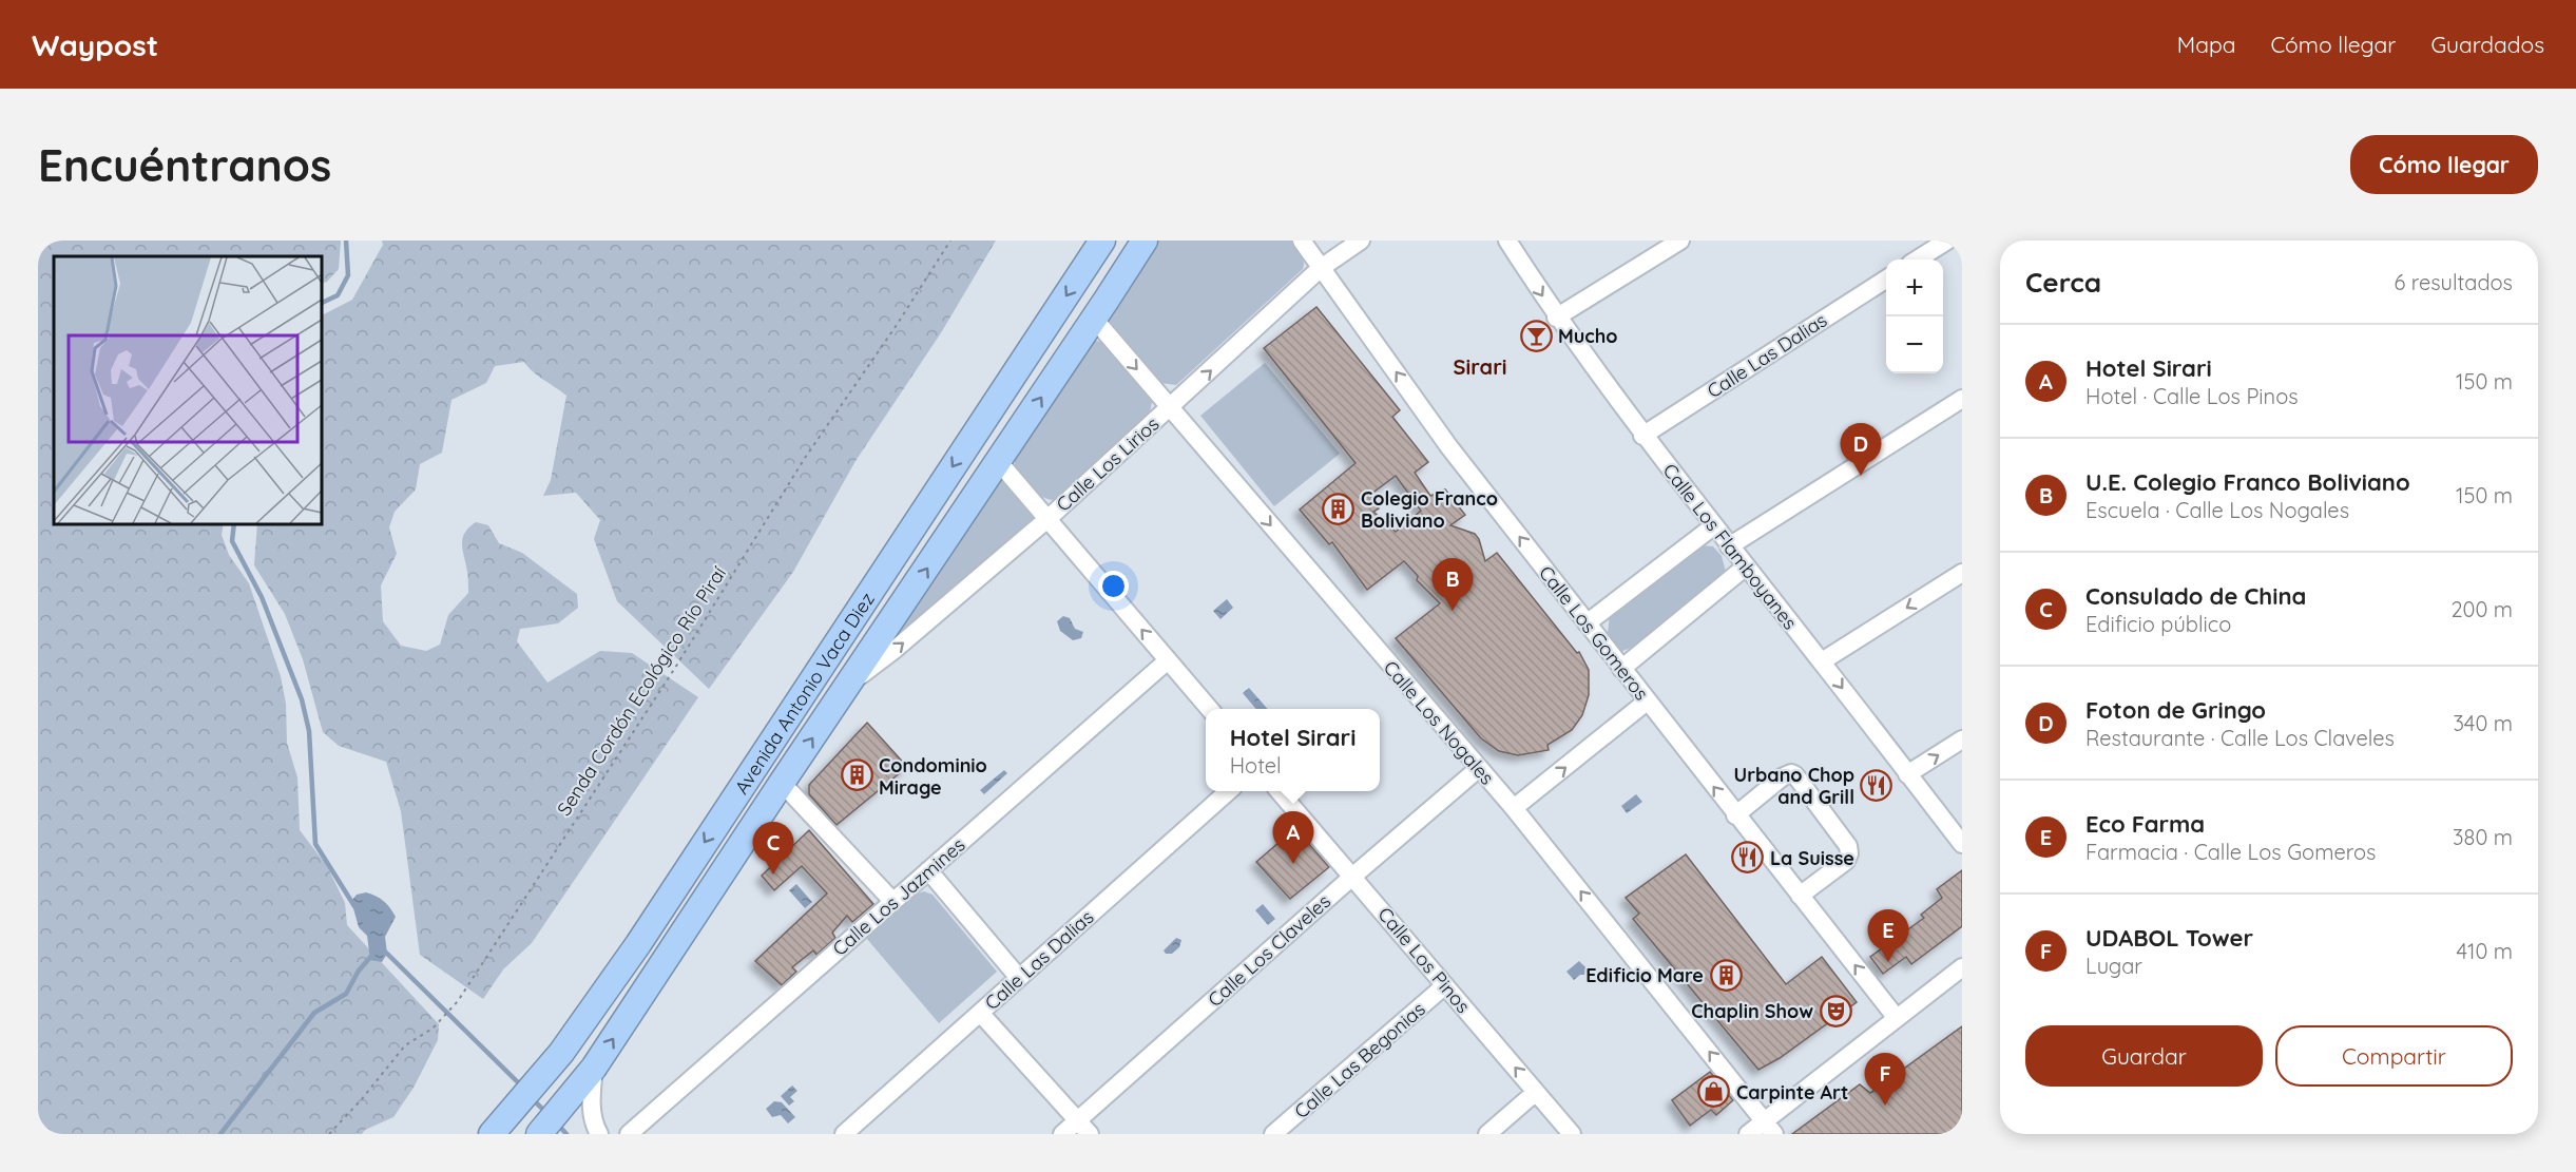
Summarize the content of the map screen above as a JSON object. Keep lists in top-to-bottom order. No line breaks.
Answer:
{"streets":{"highway":["Avenida Antonio Vaca Diez"],"street":["Calle Las Dalias","Calle Los Lirios","Calle Los Flamboyanes","Calle Los Gomeros","Calle Los Nogales","Calle Los Jazmines","Calle Los Claveles","Calle Los Pinos","Calle Las Begonias"],"path":["Senda Cordón Ecológico Río Piraí"]},"crossings":[["Calle Las Dalias","Calle Los Flamboyanes"],["Calle Los Lirios","Calle Los Gomeros"],["Calle Los Lirios","Avenida Antonio Vaca Diez"],["Calle Los Lirios","Calle Los Nogales"],["Avenida Antonio Vaca Diez","Calle Los Nogales"],["Calle Los Nogales","Calle Los Claveles"],["Calle Los Claveles","Calle Los Pinos"],["Calle Los Pinos","Calle Las Begonias"]],"one_way":["Calle Los Lirios","Calle Los Gomeros"],"districts":["Sirari"],"places":{"bar":["Mucho"],"building":["Colegio Franco Boliviano","Condominio Mirage","Edificio Mare"],"restaurant":["Urbano Chop and Grill","La Suisse"],"theatre":["Chaplin Show"],"shop":["Carpinte Art"]},"page":{"header":"Waypost","nav":["Mapa","Cómo llegar","Guardados"],"buttons":["Cómo llegar",["Guardar","Compartir"]],"title":"Encuéntranos","heading":["Cerca","6 resultados"],"map_buttons":["+","−"],"list":[{"mark":"A","name":"Hotel Sirari","note":"Hotel · Calle Los Pinos","value":"150 m"},{"mark":"B","name":"U.E. Colegio Franco Boliviano","note":"Escuela · Calle Los Nogales","value":"150 m"},{"mark":"C","name":"Consulado de China","note":"Edificio público","value":"200 m"},{"mark":"D","name":"Foton de Gringo","note":"Restaurante · Calle Los Claveles","value":"340 m"},{"mark":"E","name":"Eco Farma","note":"Farmacia · Calle Los Gomeros","value":"380 m"},{"mark":"F","name":"UDABOL Tower","note":"Lugar","value":"410 m"}],"pins":["D","B","A","C","E","F"],"popup":["Hotel Sirari","Hotel"]}}
